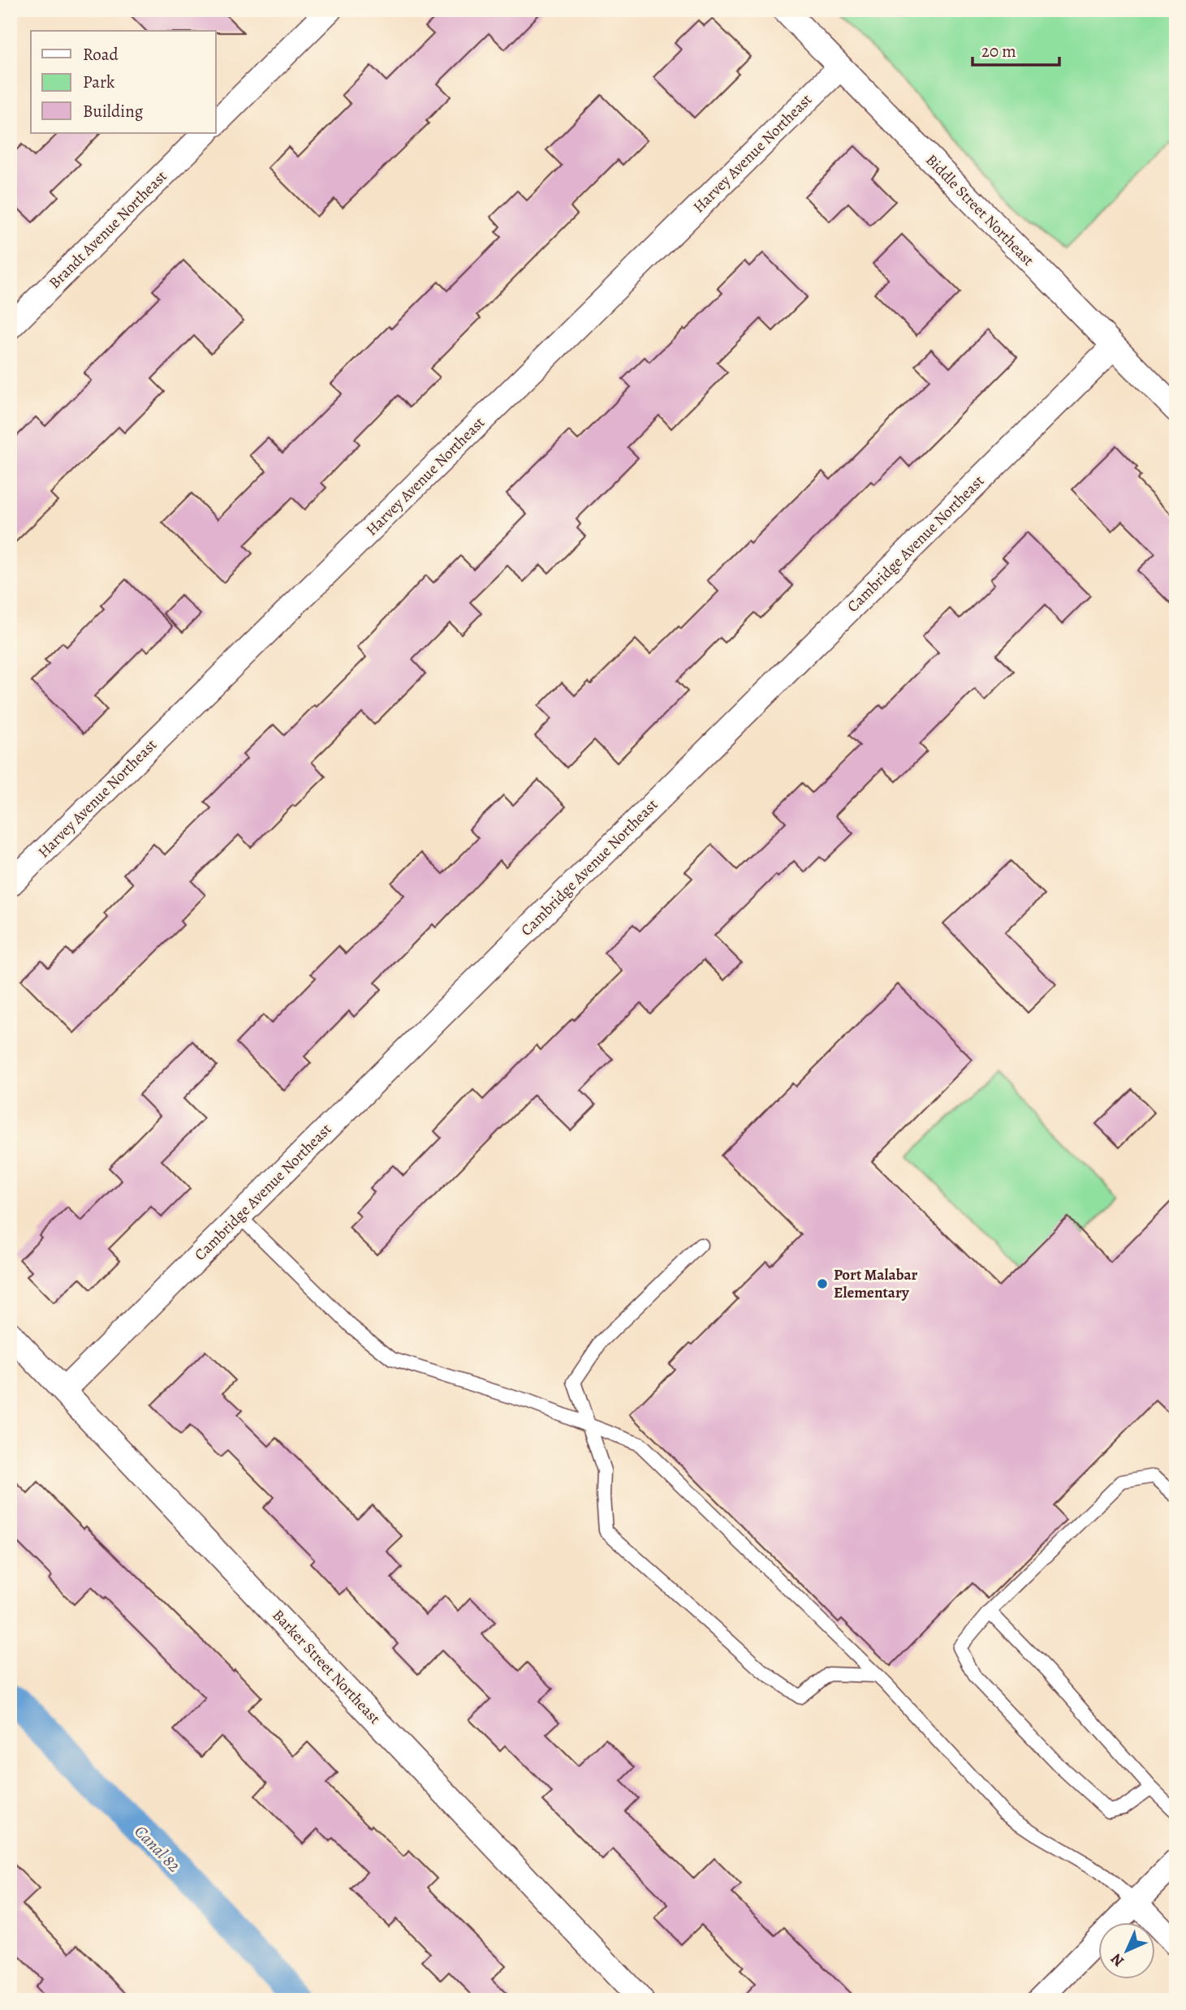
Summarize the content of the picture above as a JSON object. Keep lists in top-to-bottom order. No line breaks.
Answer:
{"streets":{"street":["Harvey Avenue Northeast","Biddle Street Northeast","Brandt Avenue Northeast","Cambridge Avenue Northeast","Barker Street Northeast"]},"crossings":[["Harvey Avenue Northeast","Biddle Street Northeast"],["Biddle Street Northeast","Cambridge Avenue Northeast"],["Cambridge Avenue Northeast","Barker Street Northeast"]],"water":["Canal 82"],"places":["Port Malabar Elementary"],"legend":["Road","Park","Building"],"scale_bar":"20 m","north":"bottom left"}
